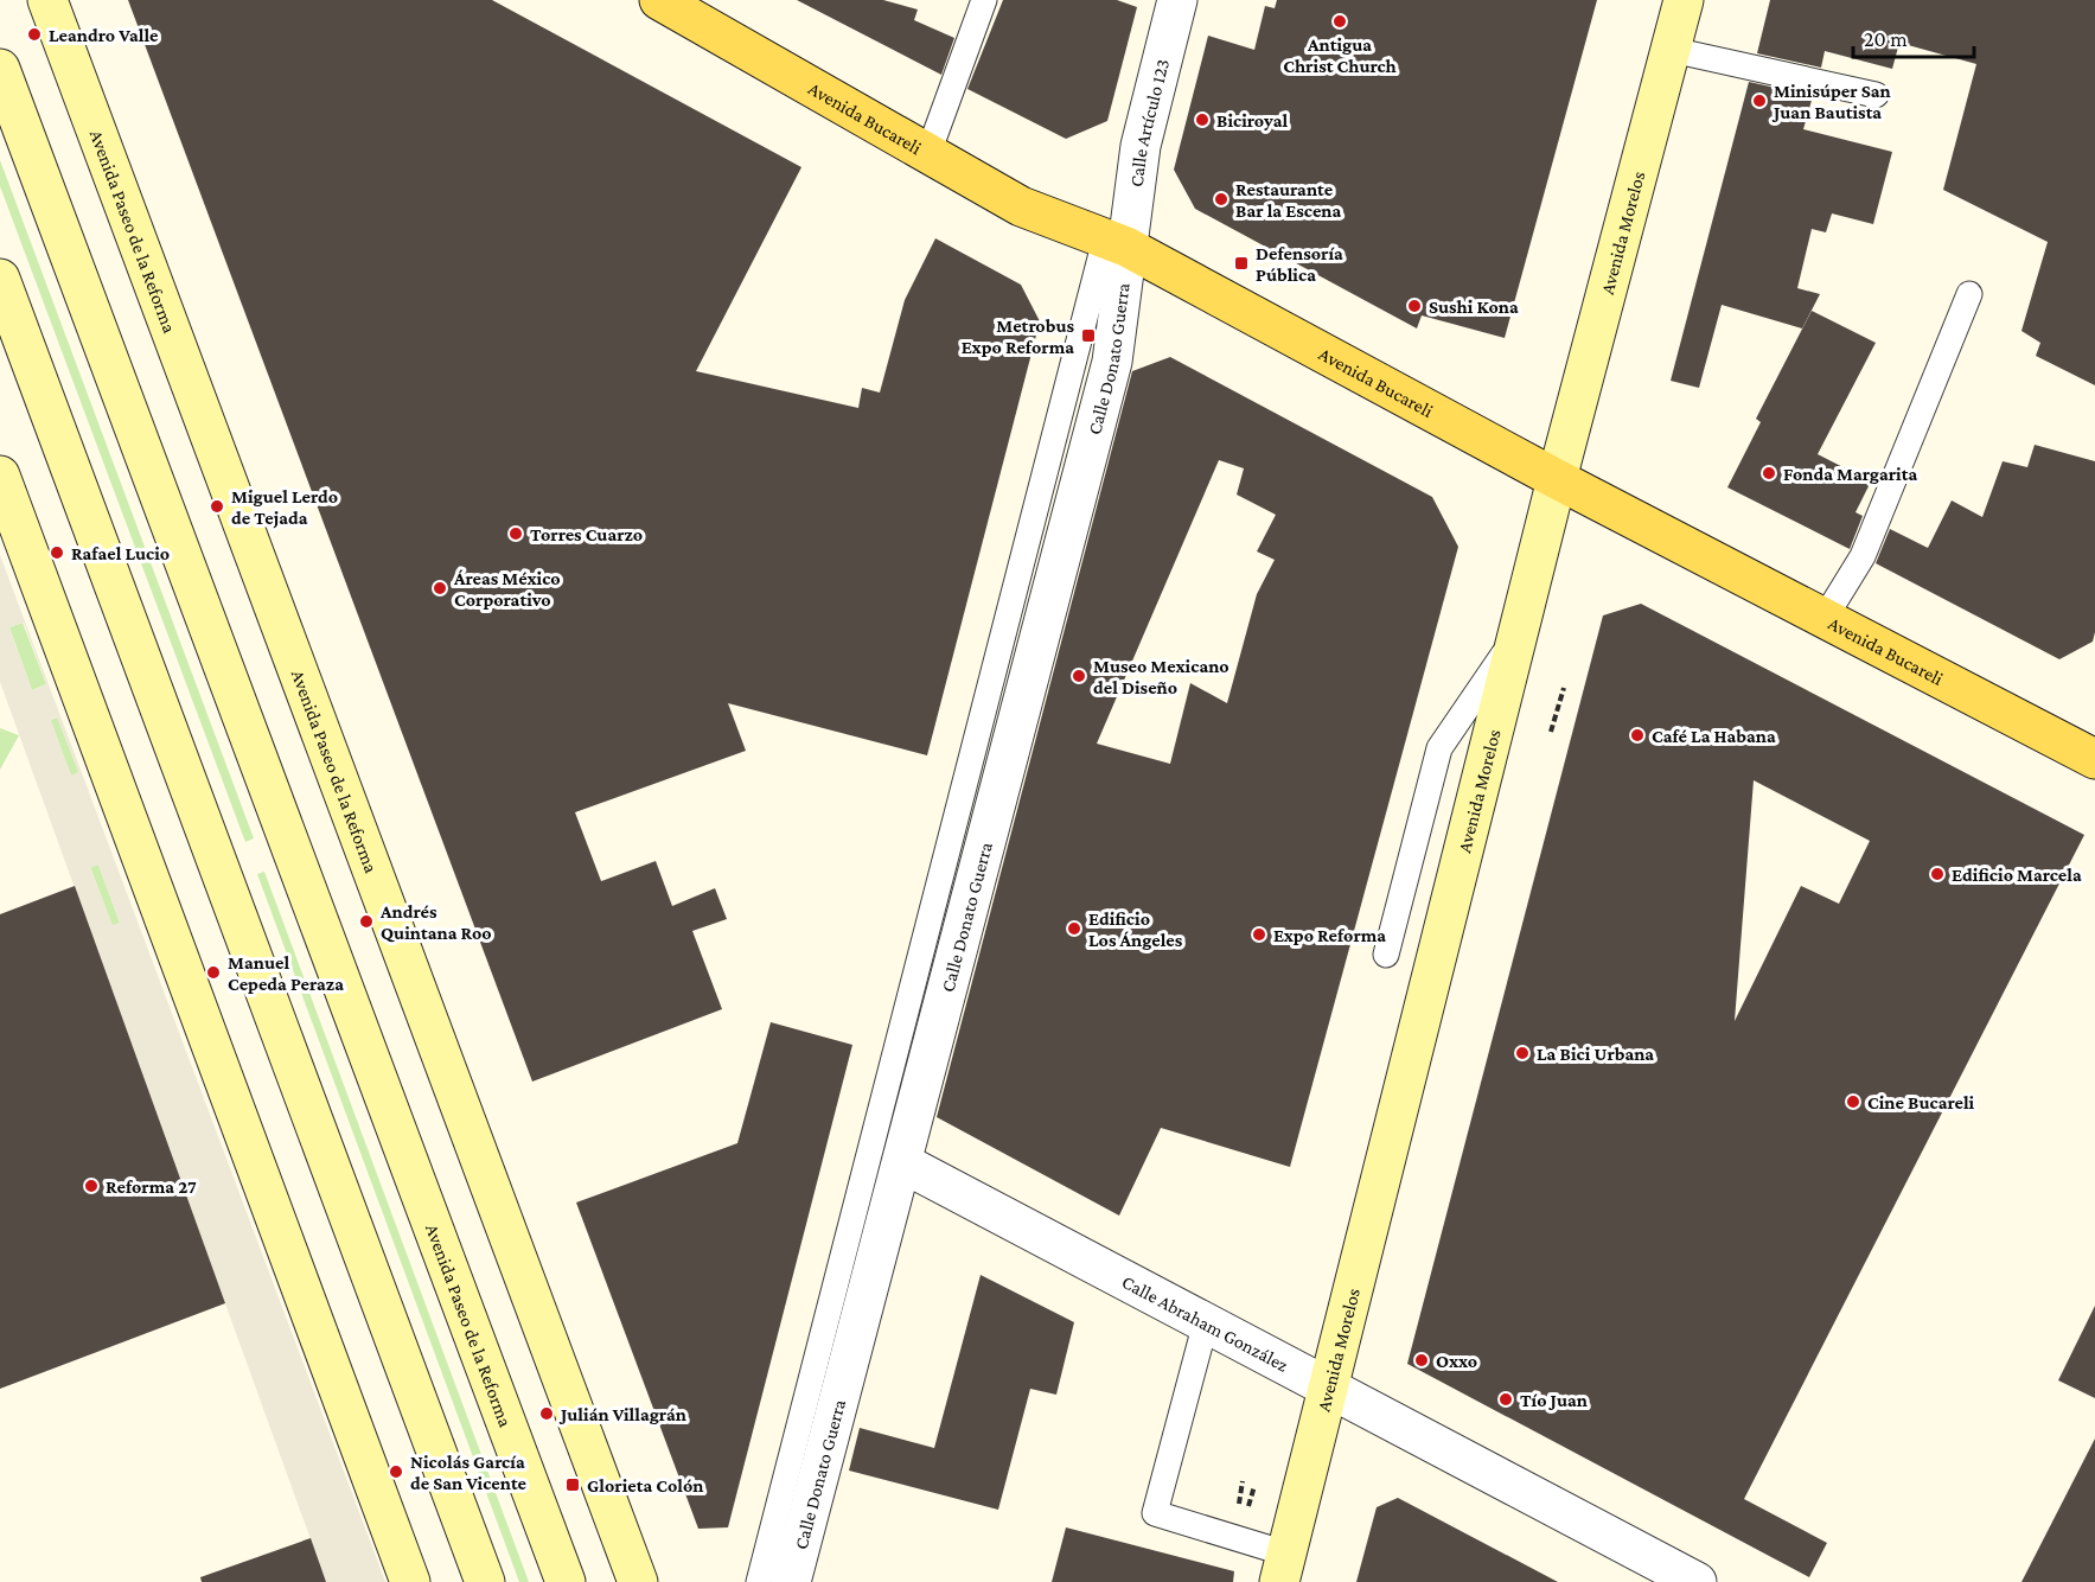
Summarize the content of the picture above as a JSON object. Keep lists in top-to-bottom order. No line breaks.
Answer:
{"streets":{"main road":["Avenida Bucareli","Avenida Paseo de la Reforma","Avenida Morelos"],"street":["Calle Artículo 123","Calle Donato Guerra","Calle Abraham González"]},"crossings":[["Avenida Bucareli","Calle Artículo 123"],["Avenida Bucareli","Avenida Morelos"],["Avenida Bucareli","Calle Donato Guerra"],["Calle Artículo 123","Calle Donato Guerra"],["Avenida Morelos","Calle Abraham González"],["Calle Donato Guerra","Calle Abraham González"]],"places":{"other":["Antigua Christ Church","Leandro Valle","Minisúper San Juan Bautista","Biciroyal","Restaurante Bar la Escena","Sushi Kona","Fonda Margarita","Miguel Lerdo de Tejada","Torres Cuarzo","Rafael Lucio","Áreas México Corporativo","Museo Mexicano del Diseño","Café La Habana","Edificio Marcela","Andrés Quintana Roo","Edificio Los Ángeles","Expo Reforma","Manuel Cepeda Peraza","La Bici Urbana","Cine Bucareli","Reforma 27","Oxxo","Tío Juan","Julián Villagrán","Nicolás García de San Vicente"],"transit":["Defensoría Pública","Metrobus Expo Reforma","Glorieta Colón"]},"scale_bar":"20 m"}
